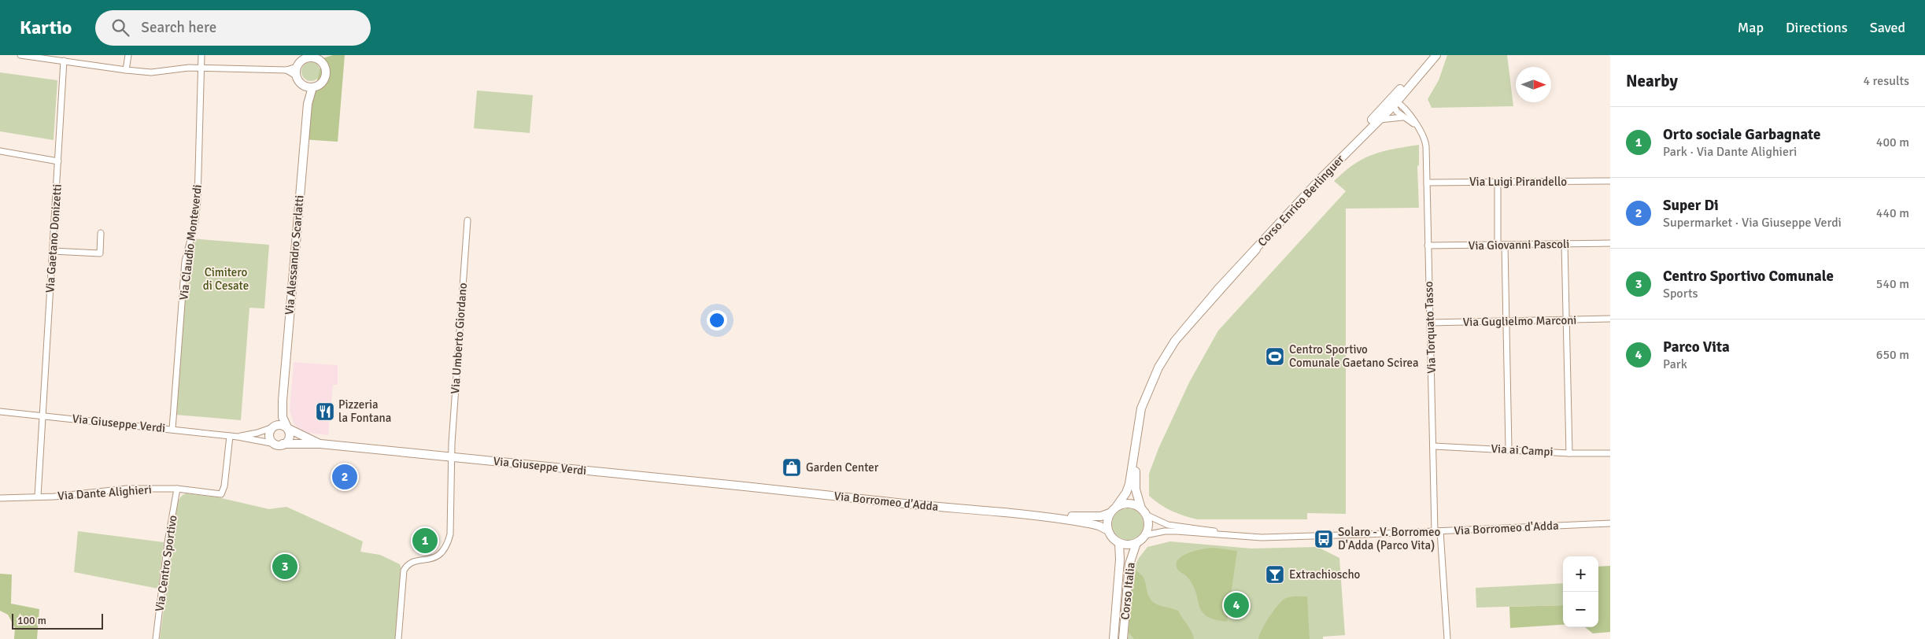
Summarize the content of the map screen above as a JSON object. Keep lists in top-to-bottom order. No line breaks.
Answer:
{"streets":{"street":["Via Luigi Pirandello","Corso Enrico Berlinguer","Via Gaetano Donizetti","Via Claudio Monteverdi","Via Giovanni Pascoli","Via Alessandro Scarlatti","Via Guglielmo Marconi","Via Torquato Tasso","Via Umberto Giordano","Via Giuseppe Verdi","Via ai Campi","Via Dante Alighieri","Via Borromeo d'Adda","Via Centro Sportivo","Corso Italia"]},"crossings":[["Via Luigi Pirandello","Via Torquato Tasso"],["Corso Enrico Berlinguer","Via Torquato Tasso"],["Corso Enrico Berlinguer","Via Borromeo d'Adda"],["Corso Enrico Berlinguer","Corso Italia"],["Via Gaetano Donizetti","Via Giuseppe Verdi"],["Via Gaetano Donizetti","Via Dante Alighieri"],["Via Claudio Monteverdi","Via Giuseppe Verdi"],["Via Giovanni Pascoli","Via Torquato Tasso"],["Via Alessandro Scarlatti","Via Giuseppe Verdi"],["Via Guglielmo Marconi","Via Torquato Tasso"],["Via Torquato Tasso","Via ai Campi"],["Via Torquato Tasso","Via Borromeo d'Adda"],["Via Umberto Giordano","Via Giuseppe Verdi"],["Via Giuseppe Verdi","Via Dante Alighieri"],["Via Giuseppe Verdi","Via Borromeo d'Adda"],["Via Dante Alighieri","Via Centro Sportivo"],["Via Borromeo d'Adda","Corso Italia"]],"parks":["Cimitero di Cesate"],"places":{"sports":["Centro Sportivo Comunale Gaetano Scirea"],"restaurant":["Pizzeria la Fontana"],"shop":["Garden Center"],"bus stop":["Solaro - V. Borromeo D'Adda (Parco Vita)"],"bar":["Extrachioscho"]},"scale_bar":"100 m","north":"right","page":{"header":"Kartio","search":"Search here","nav":["Map","Directions","Saved"],"heading":["Nearby","4 results"],"list":[{"mark":"1","name":"Orto sociale Garbagnate","note":"Park · Via Dante Alighieri","value":"400 m"},{"mark":"2","name":"Super Di","note":"Supermarket · Via Giuseppe Verdi","value":"440 m"},{"mark":"3","name":"Centro Sportivo Comunale","note":"Sports","value":"540 m"},{"mark":"4","name":"Parco Vita","note":"Park","value":"650 m"}],"pins":["2","1","3","4"],"map_buttons":["+","−"],"scale":"100 m"}}
